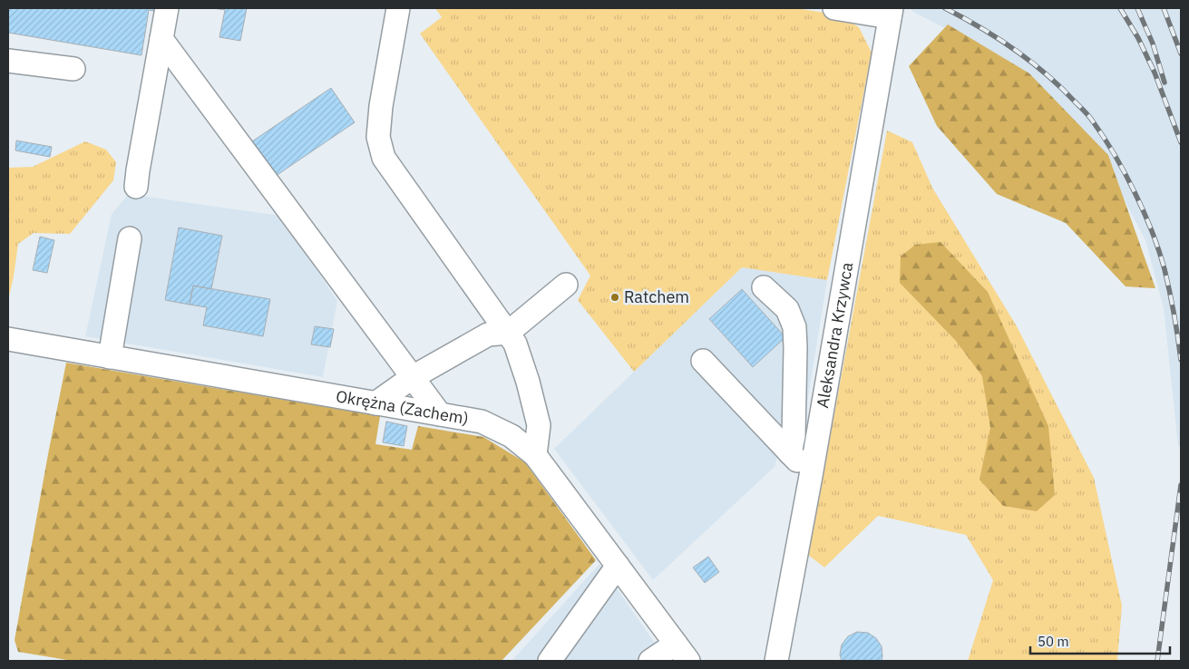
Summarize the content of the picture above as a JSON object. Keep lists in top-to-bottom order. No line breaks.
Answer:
{"streets":{"street":["Aleksandra Krzywca","Okrężna (Zachem)"]},"places":["Ratchem"],"scale_bar":"50 m"}
